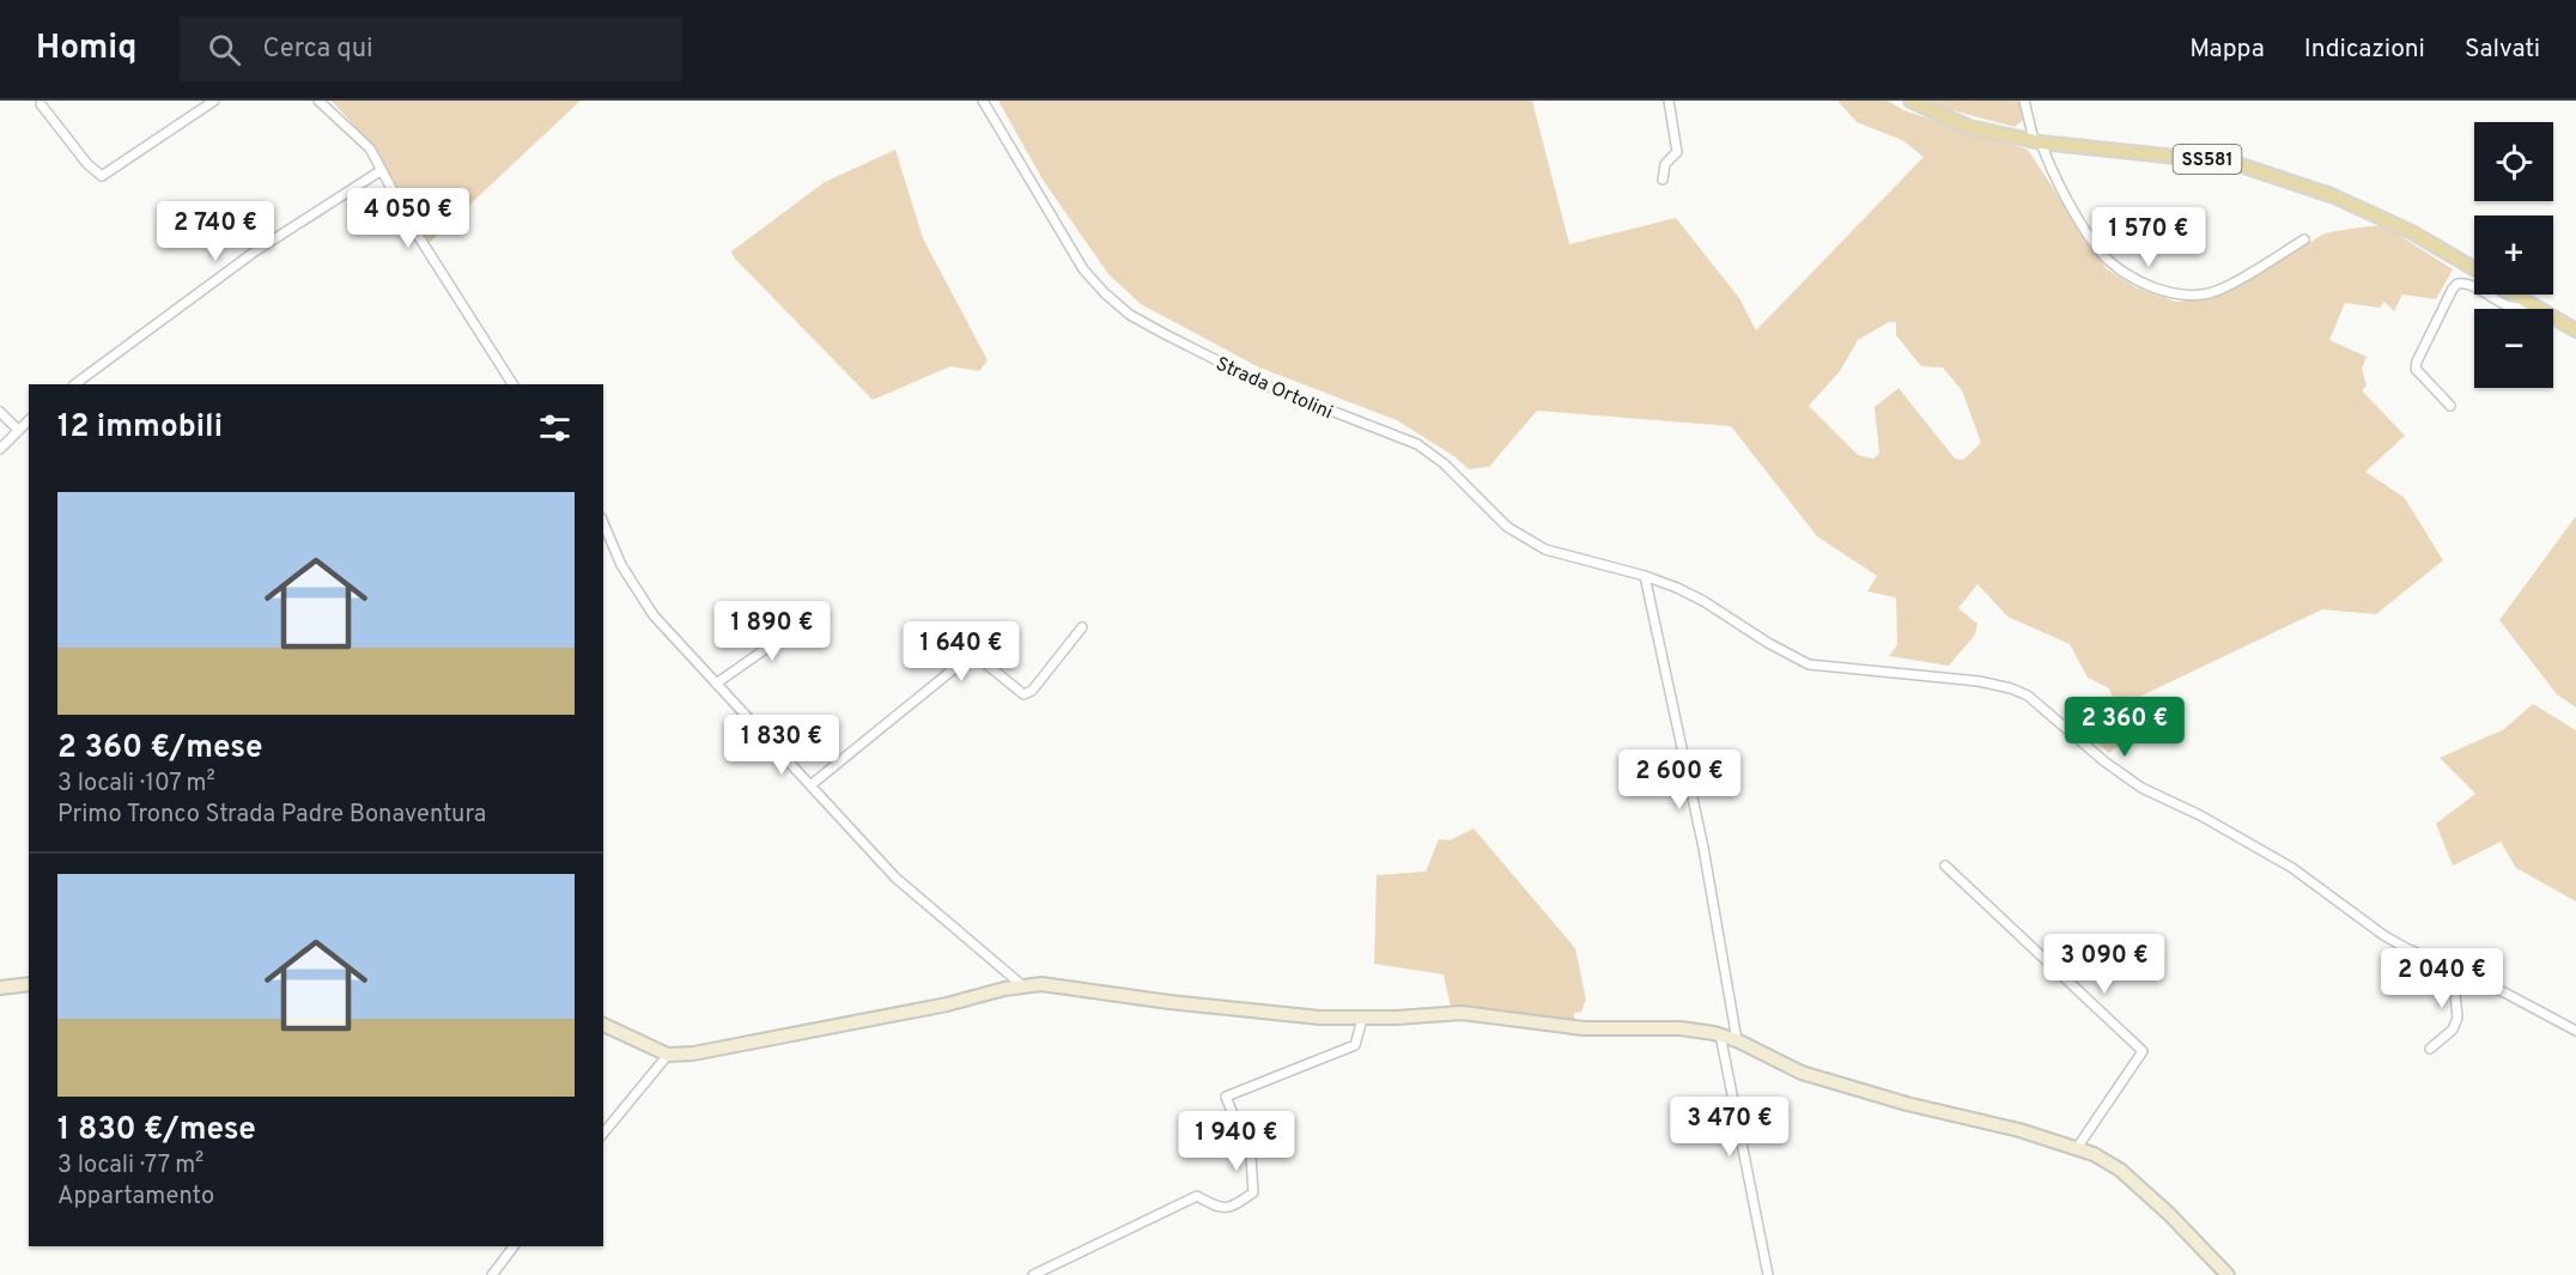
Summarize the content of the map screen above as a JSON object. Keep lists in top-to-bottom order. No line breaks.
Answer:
{"streets":{"main road":["SS581"],"street":["Strada Ortolini"]},"page":{"header":"Homiq","search":"Cerca qui","nav":["Mappa","Indicazioni","Salvati"],"map_buttons":["+","−"],"price":["4 050 €","2 740 €","1 570 €","1 890 €","1 640 €","2 360 €","1 830 €","2 600 €","3 090 €","2 040 €","3 470 €","1 940 €"],"heading":"12 immobili","list":[{"name":"2 360 €/mese","note":"3 locali · 107 m² · Primo Tronco Strada Padre Bonaventura"},{"name":"1 830 €/mese","note":"3 locali · 77 m² · Appartamento"}]}}
